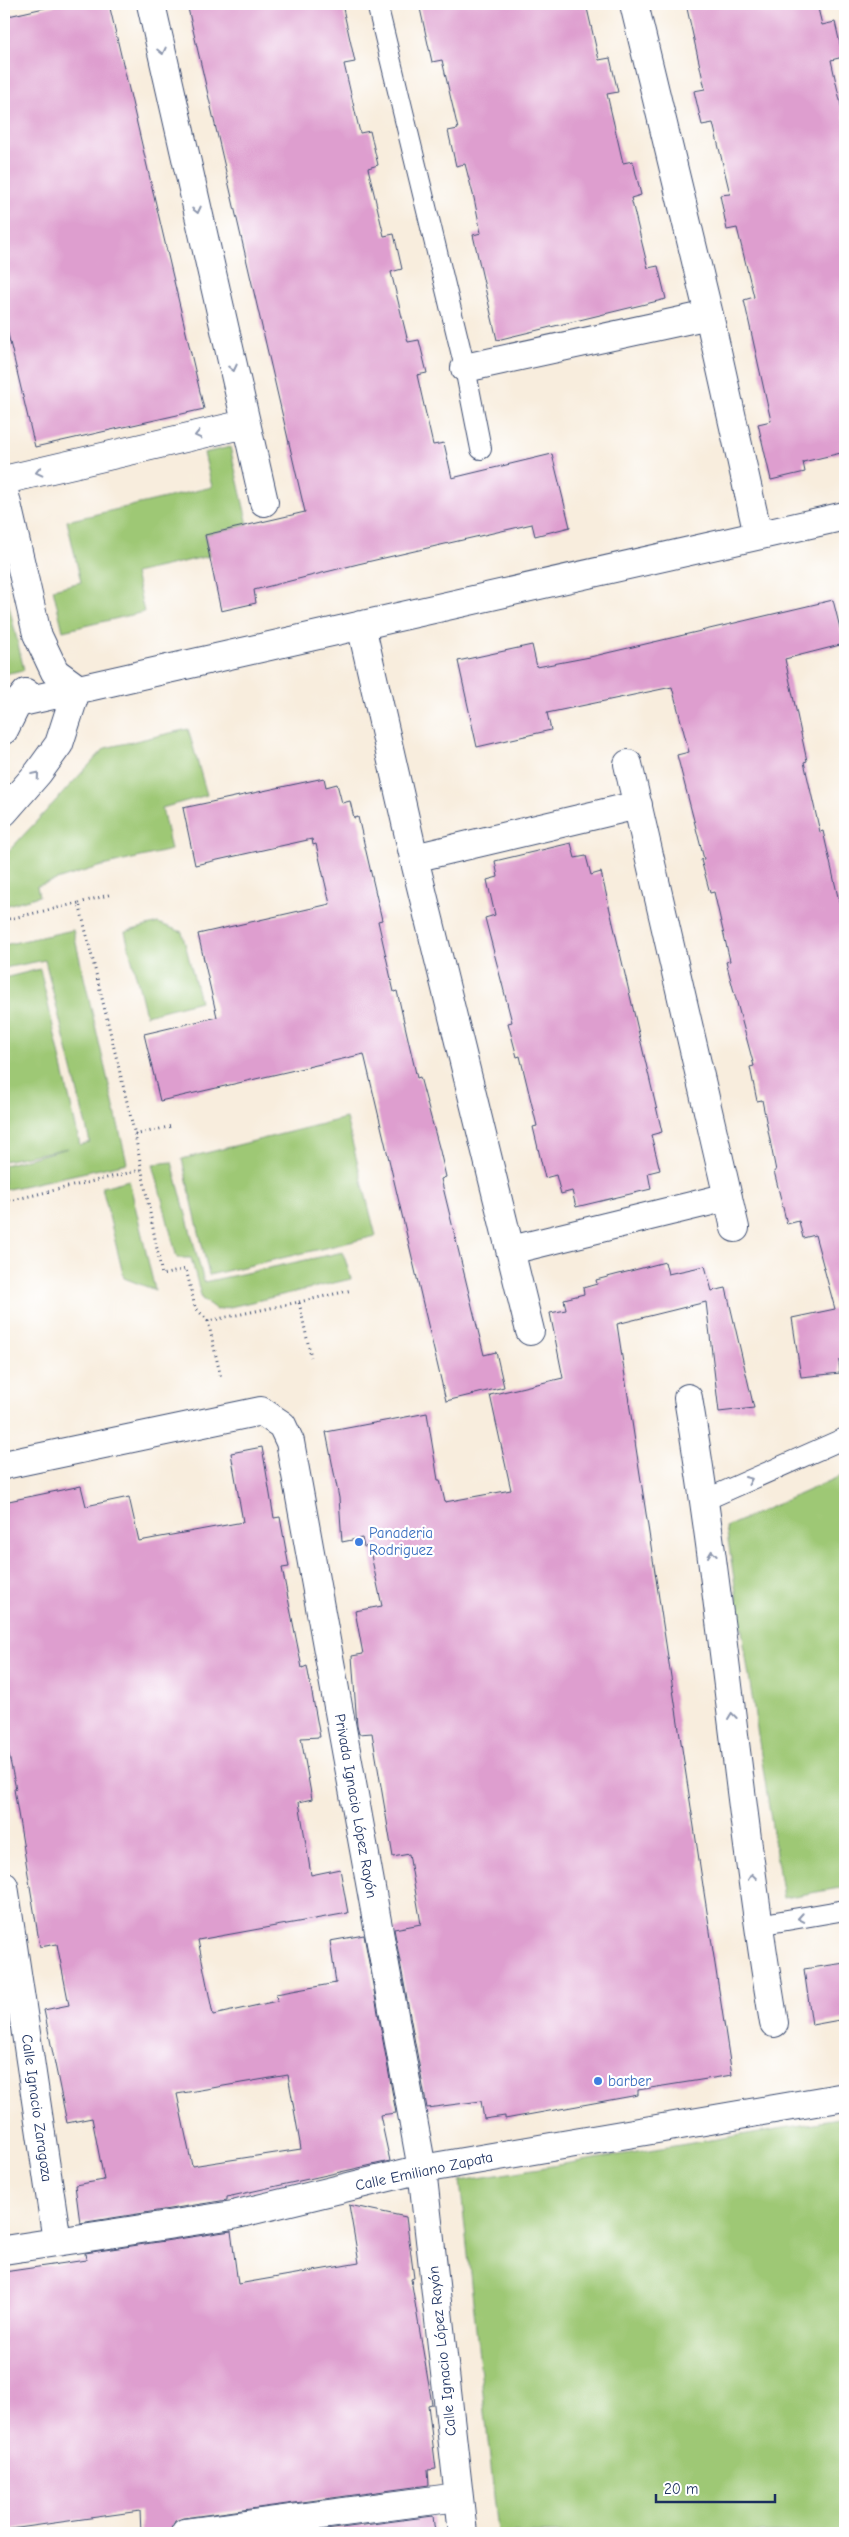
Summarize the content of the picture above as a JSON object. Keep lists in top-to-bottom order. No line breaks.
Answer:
{"streets":{"street":["Privada Ignacio López Rayón","Calle Ignacio Zaragoza","Calle Emiliano Zapata","Calle Ignacio López Rayón"]},"crossings":[["Privada Ignacio López Rayón","Calle Emiliano Zapata"],["Privada Ignacio López Rayón","Calle Ignacio López Rayón"],["Calle Ignacio Zaragoza","Calle Emiliano Zapata"],["Calle Emiliano Zapata","Calle Ignacio López Rayón"]],"places":["Panaderia Rodriguez","barber"],"scale_bar":"20 m"}
